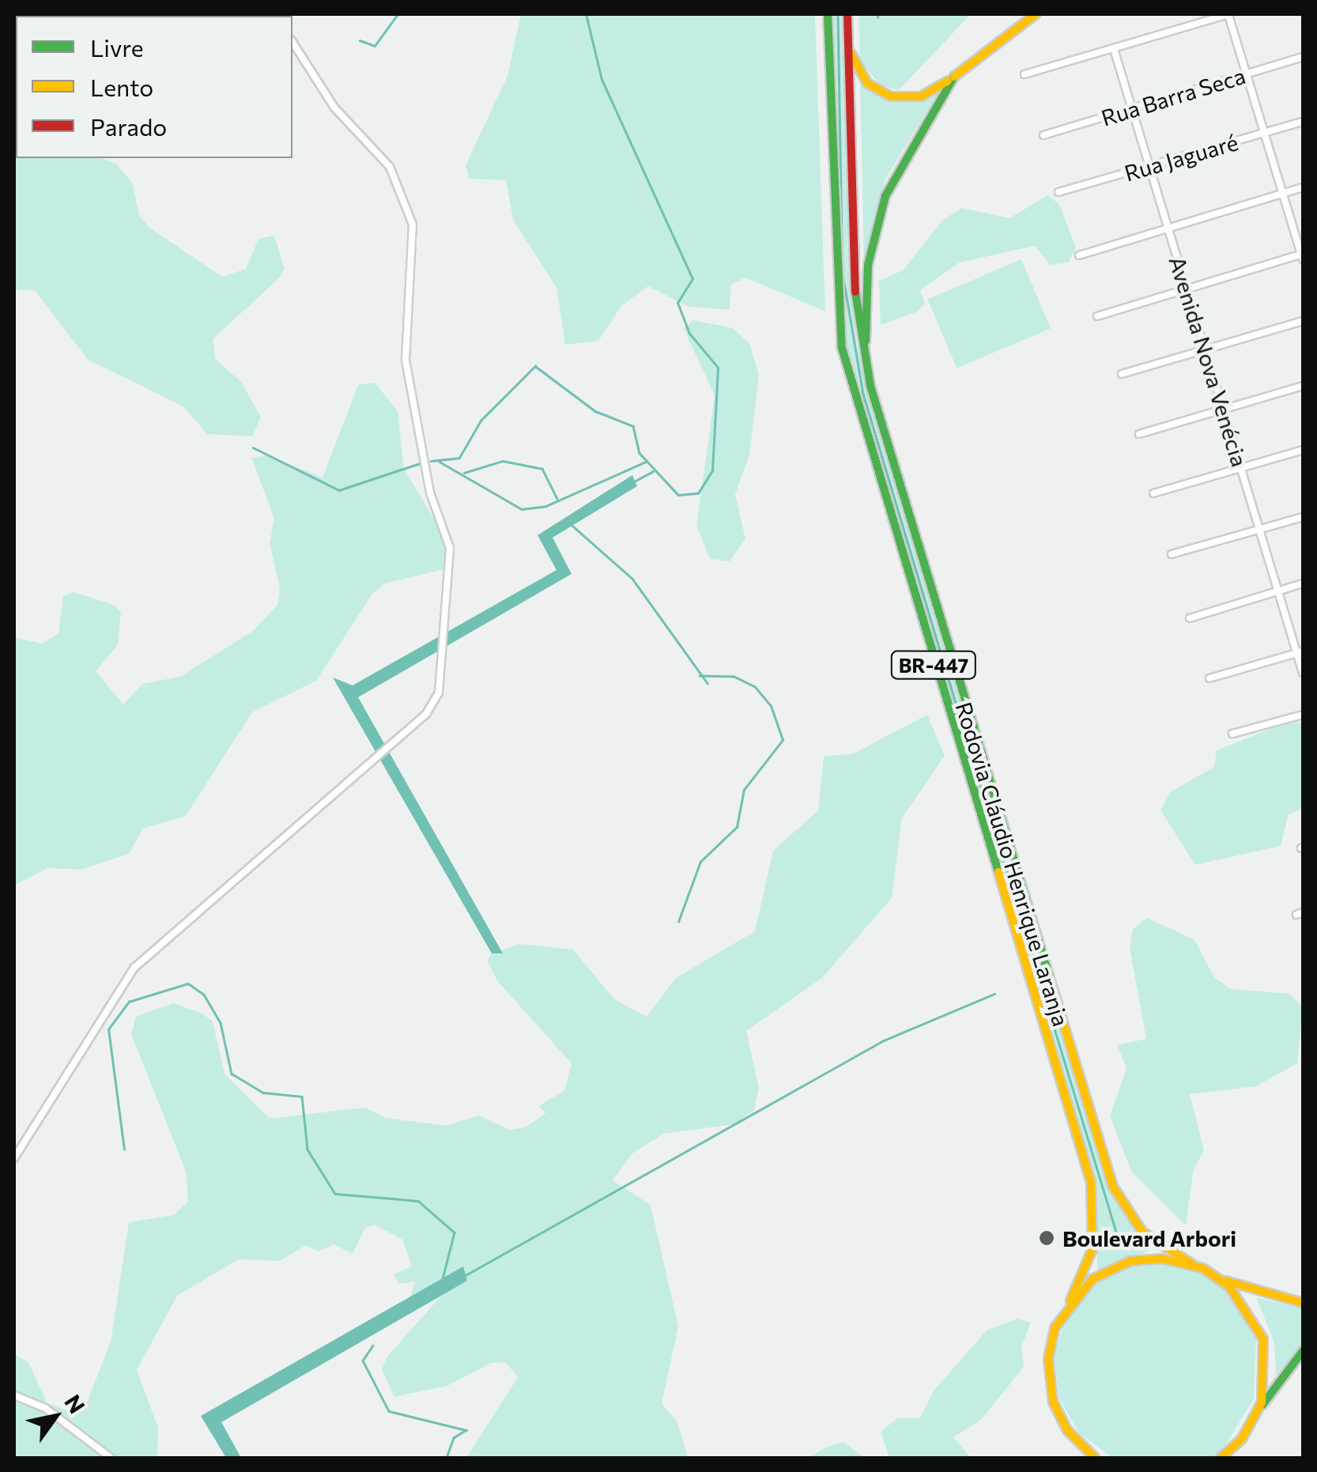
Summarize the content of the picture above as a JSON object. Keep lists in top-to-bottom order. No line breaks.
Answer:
{"streets":{"main road":["BR-447","Rodovia Cláudio Henrique Laranja"],"street":["Rua Barra Seca","Rua Jaguaré","Avenida Nova Venécia"]},"crossings":[["Rua Barra Seca","Avenida Nova Venécia"],["Rua Jaguaré","Avenida Nova Venécia"],["BR-447","Rodovia Cláudio Henrique Laranja"]],"places":["Boulevard Arbori"],"legend":["Livre","Lento","Parado"],"north":"top right"}
